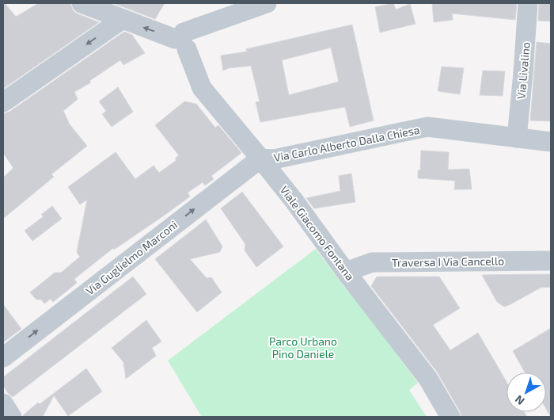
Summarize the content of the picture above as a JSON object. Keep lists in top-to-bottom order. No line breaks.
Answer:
{"streets":{"street":["Via Livalino","Via Carlo Alberto Dalla Chiesa","Viale Giacomo Fontana","Via Guglielmo Marconi","Traversa I Via Cancello"]},"crossings":[["Via Livalino","Via Carlo Alberto Dalla Chiesa"],["Via Carlo Alberto Dalla Chiesa","Viale Giacomo Fontana"],["Via Carlo Alberto Dalla Chiesa","Via Guglielmo Marconi"],["Viale Giacomo Fontana","Via Guglielmo Marconi"],["Viale Giacomo Fontana","Traversa I Via Cancello"]],"one_way":["Via Guglielmo Marconi"],"parks":["Parco Urbano Pino Daniele"],"north":"bottom left"}
